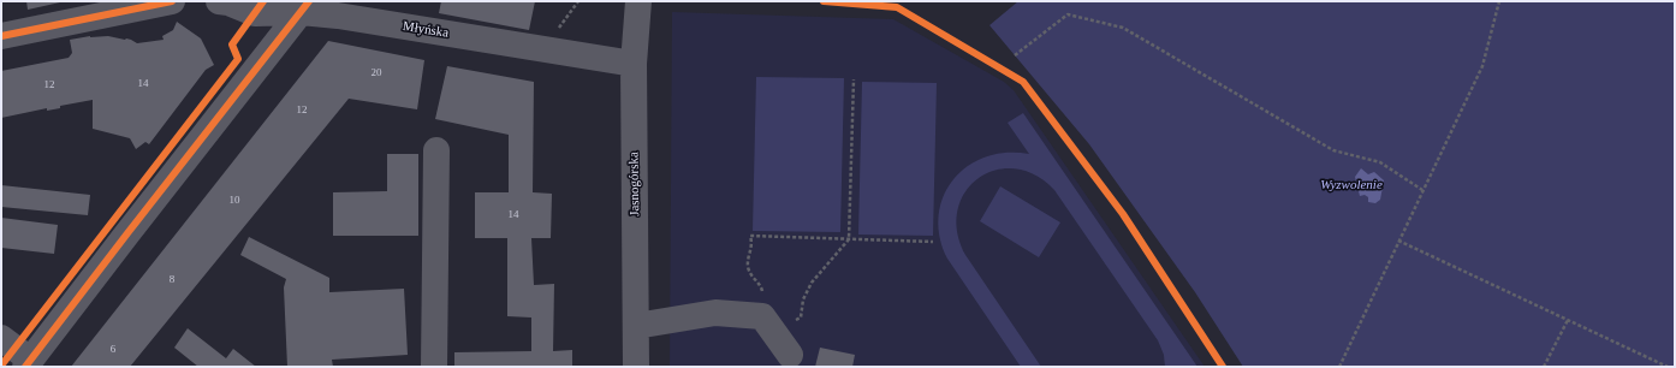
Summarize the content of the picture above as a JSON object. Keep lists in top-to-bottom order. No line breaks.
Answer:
{"streets":{"street":["Młyńska","Jasnogórska"]},"crossings":[["Młyńska","Jasnogórska"]],"parks":["Wyzwolenie"],"house_numbers":["20","14","12","12","10","14","8","6"]}
